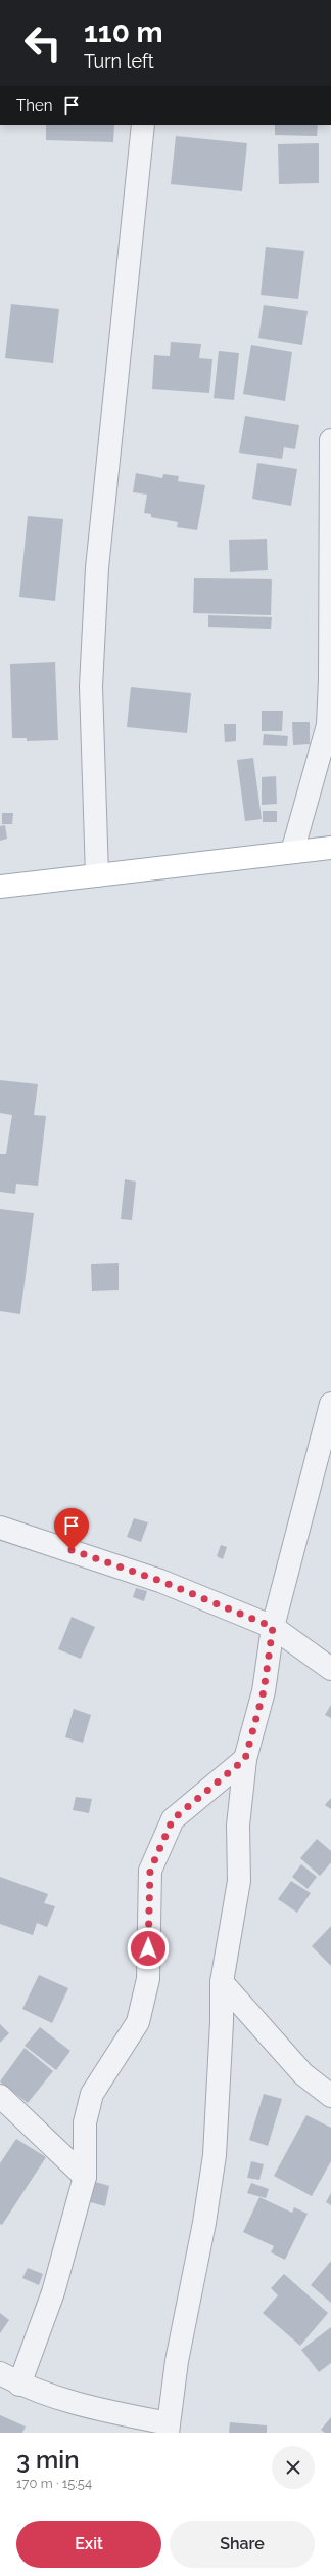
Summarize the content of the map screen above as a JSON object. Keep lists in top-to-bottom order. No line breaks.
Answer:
{"page":{"turn":["110 m","Turn left"],"then":"Then","heading":["3 min","170 m · 15:54"],"buttons":["Exit","Share"]}}
